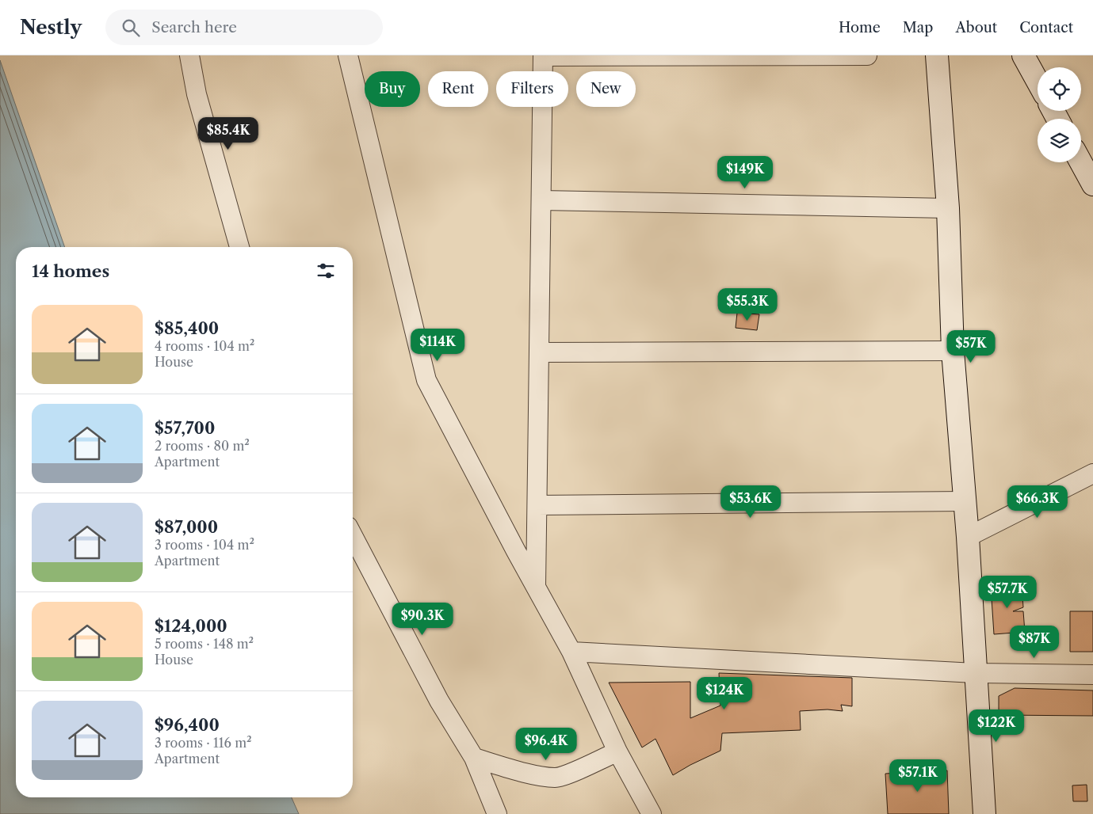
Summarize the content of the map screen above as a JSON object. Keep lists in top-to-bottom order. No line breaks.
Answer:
{"page":{"header":"Nestly","search":"Search here","nav":["Home","Map","About","Contact"],"chip":["Buy","Rent","Filters","New"],"price":["$85.4K","$149K","$55.3K","$114K","$57K","$53.6K","$66.3K","$57.7K","$90.3K","$87K","$124K","$122K","$96.4K","$57.1K"],"heading":"14 homes","list":[{"name":"$85,400","note":"4 rooms · 104 m² · House"},{"name":"$57,700","note":"2 rooms · 80 m² · Apartment"},{"name":"$87,000","note":"3 rooms · 104 m² · Apartment"},{"name":"$124,000","note":"5 rooms · 148 m² · House"},{"name":"$96,400","note":"3 rooms · 116 m² · Apartment"}]}}
